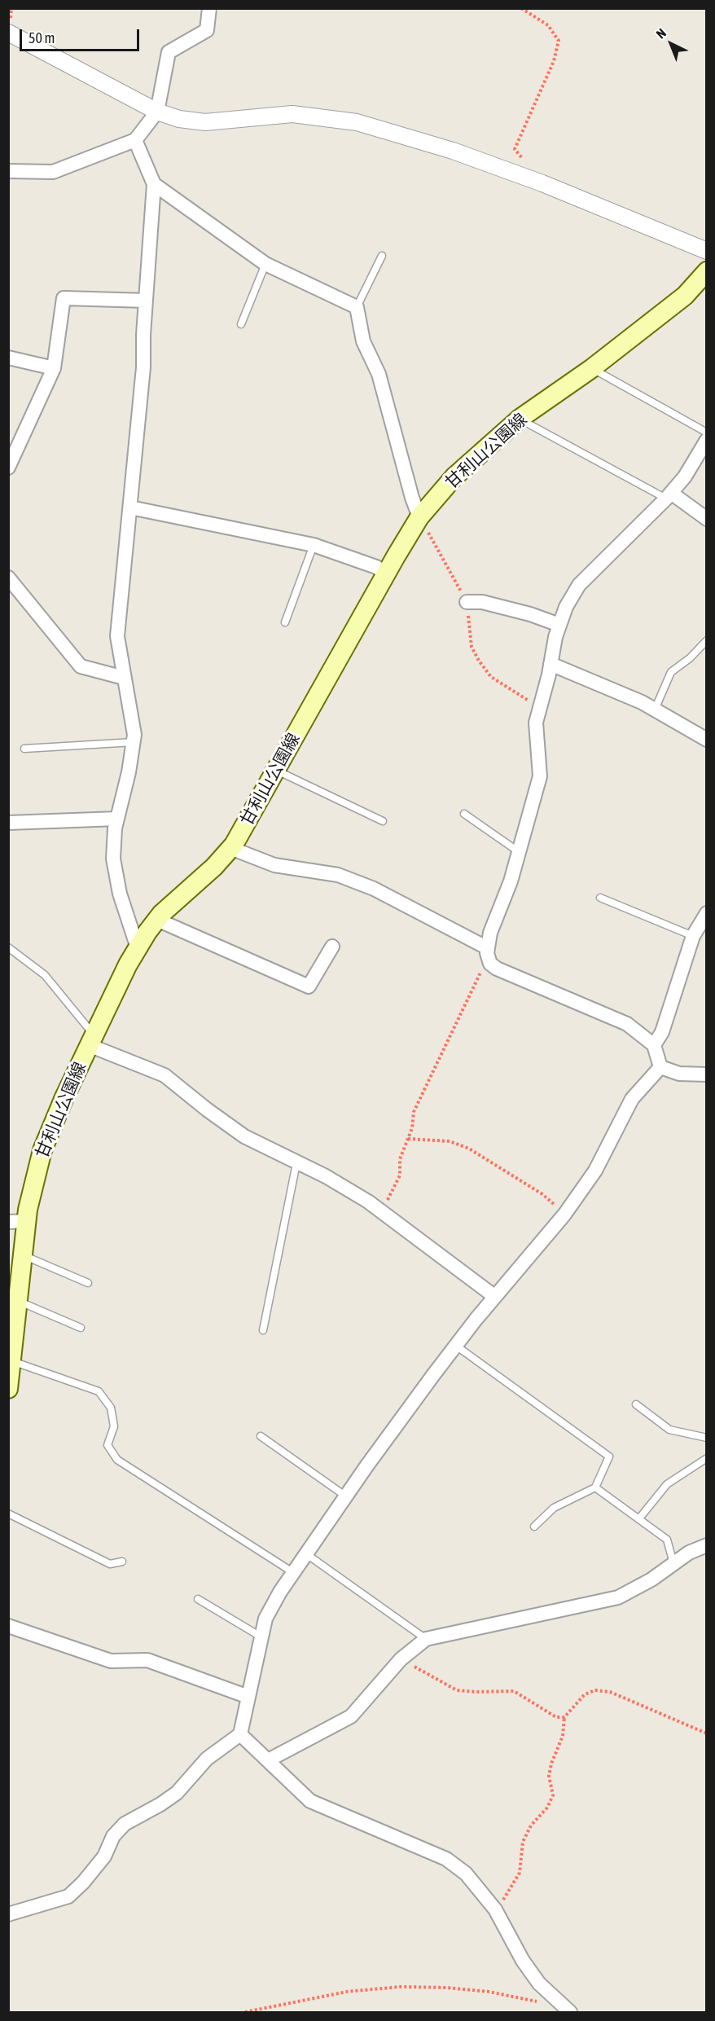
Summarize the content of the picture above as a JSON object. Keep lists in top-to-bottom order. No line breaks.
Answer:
{"streets":{"main road":["甘利山公園線"]},"scale_bar":"50 m","north":"top left"}
